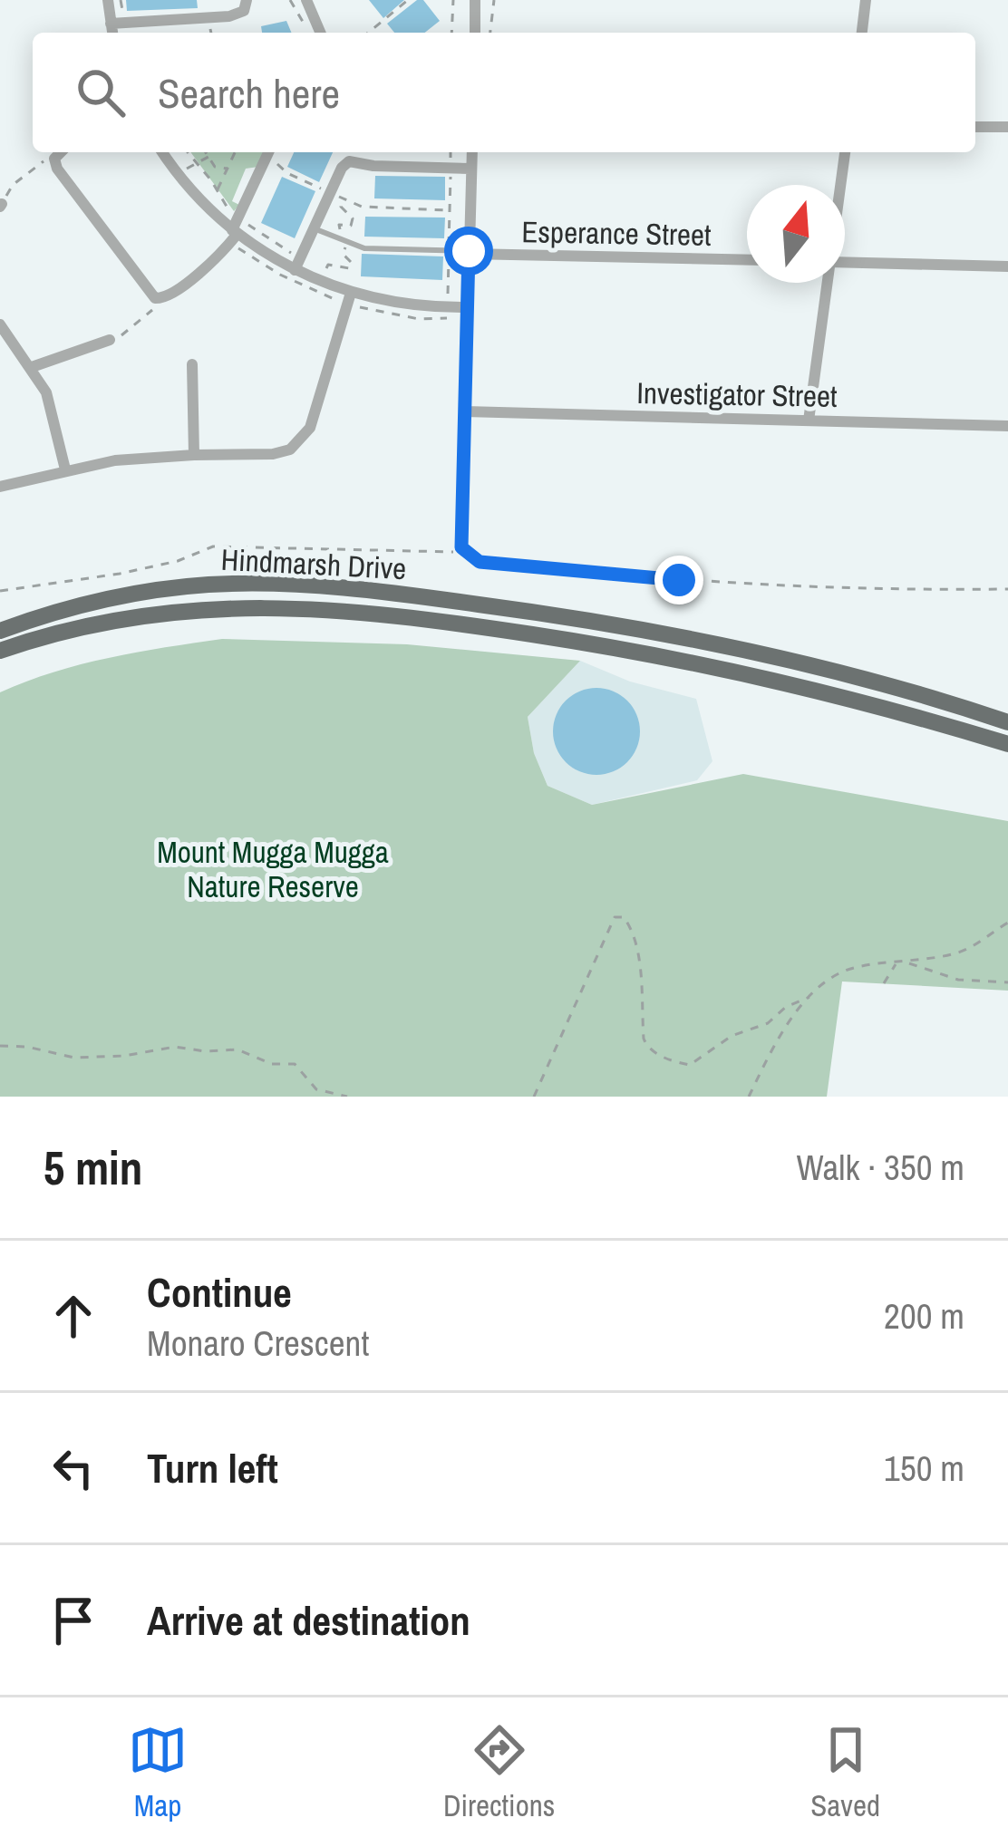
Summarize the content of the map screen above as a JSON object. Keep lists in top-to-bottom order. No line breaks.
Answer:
{"streets":{"main road":["Hindmarsh Drive"],"street":["Esperance Street","Investigator Street"]},"parks":["Mount Mugga Mugga Nature Reserve"],"north":"top","page":{"search":"Search here","heading":["5 min","Walk · 350 m"],"list":[["Continue","Monaro Crescent","200 m"],["Turn left","150 m"],"Arrive at destination"],"nav":["Map","Directions","Saved"]}}
